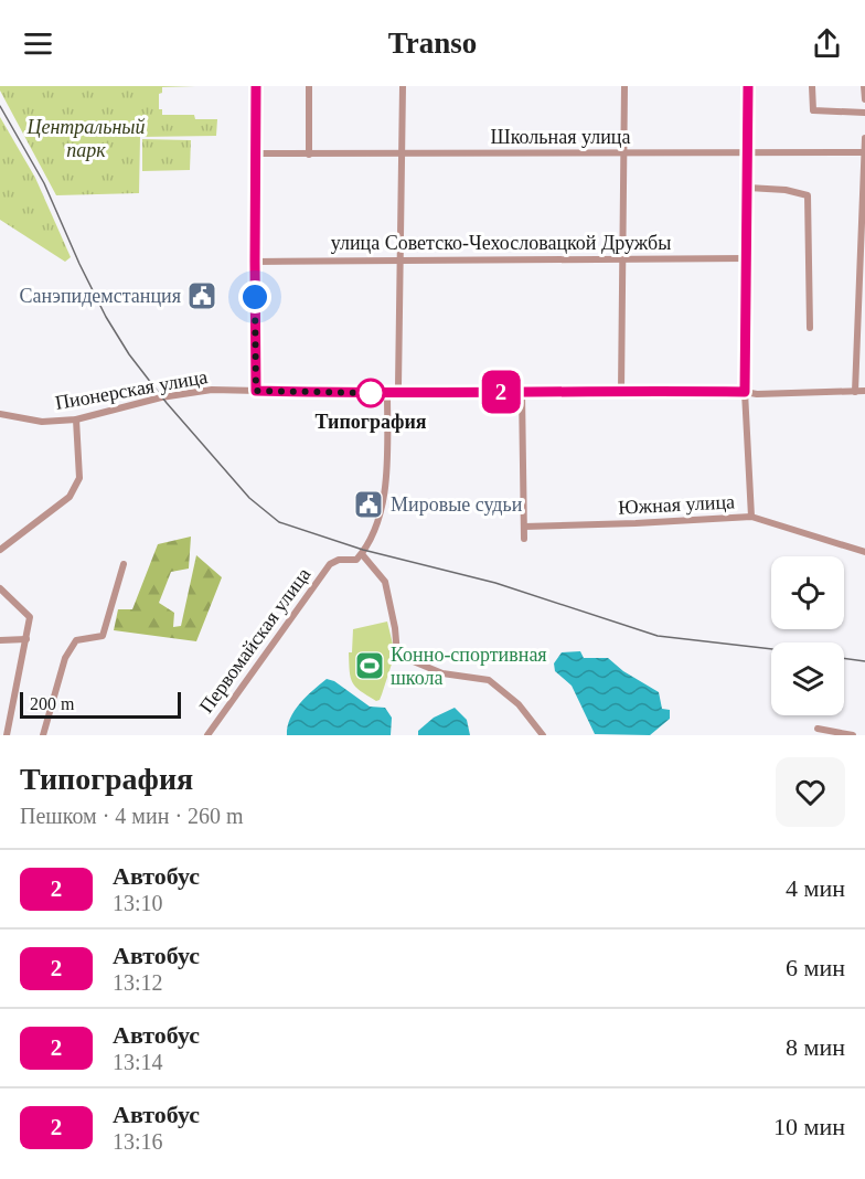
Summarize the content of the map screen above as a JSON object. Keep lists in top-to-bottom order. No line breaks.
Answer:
{"streets":{"street":["Школьная улица","улица Советско-Чехословацкой Дружбы","Пионерская улица","Южная улица","Первомайская улица"]},"parks":["Центральный парк"],"places":{"public building":["Санэпидемстанция","Мировые судьи"],"other":["Типография"],"sports":["Конно-спортивная школа"]},"lines":["bus line 2"],"scale_bar":"200 m","page":{"header":"Transo","on_map":"2","scale":"200 m","heading":["Типография","Пешком · 4 мин · 260 m"],"list":[{"mark":"2","name":"Автобус","note":"13:10","value":"4 мин"},{"mark":"2","name":"Автобус","note":"13:12","value":"6 мин"},{"mark":"2","name":"Автобус","note":"13:14","value":"8 мин"},{"mark":"2","name":"Автобус","note":"13:16","value":"10 мин"}]}}
